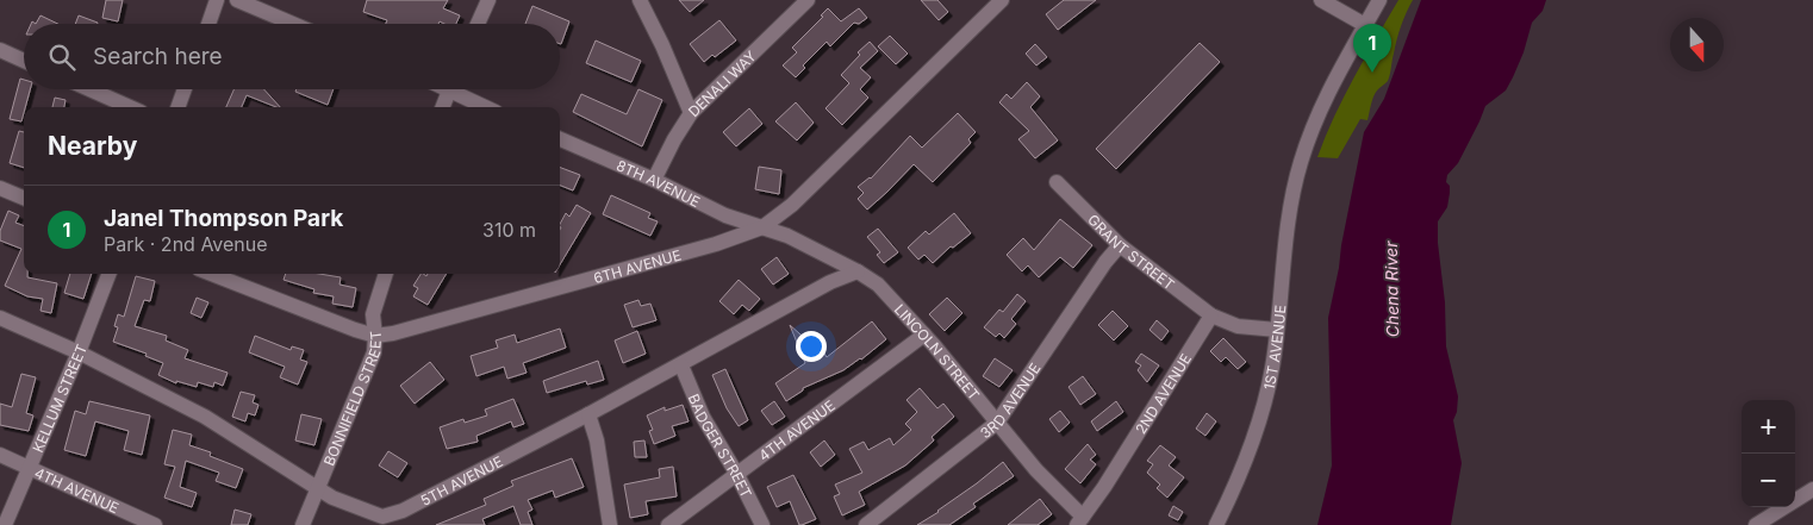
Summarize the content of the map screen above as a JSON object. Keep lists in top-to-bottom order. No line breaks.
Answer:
{"streets":{"street":["DENALI WAY","8TH AVENUE","GRANT STREET","6TH AVENUE","1ST AVENUE","LINCOLN STREET","2ND AVENUE","KELLUM STREET","BONNIFIELD STREET","3RD AVENUE","4TH AVENUE","BADGER STREET","5TH AVENUE"]},"crossings":[["DENALI WAY","8TH AVENUE"],["8TH AVENUE","6TH AVENUE"],["8TH AVENUE","LINCOLN STREET"],["GRANT STREET","2ND AVENUE"],["GRANT STREET","3RD AVENUE"],["6TH AVENUE","LINCOLN STREET"],["6TH AVENUE","BONNIFIELD STREET"],["LINCOLN STREET","2ND AVENUE"],["LINCOLN STREET","3RD AVENUE"],["LINCOLN STREET","4TH AVENUE"],["LINCOLN STREET","5TH AVENUE"],["KELLUM STREET","4TH AVENUE"],["KELLUM STREET","5TH AVENUE"],["BONNIFIELD STREET","5TH AVENUE"],["4TH AVENUE","BADGER STREET"],["BADGER STREET","5TH AVENUE"]],"water":["Chena River"],"north":"bottom","page":{"pins":"1","search":"Search here","heading":"Nearby","list":[{"mark":"1","name":"Janel Thompson Park","note":"Park · 2nd Avenue","value":"310 m"}],"map_buttons":["+","−"]}}
